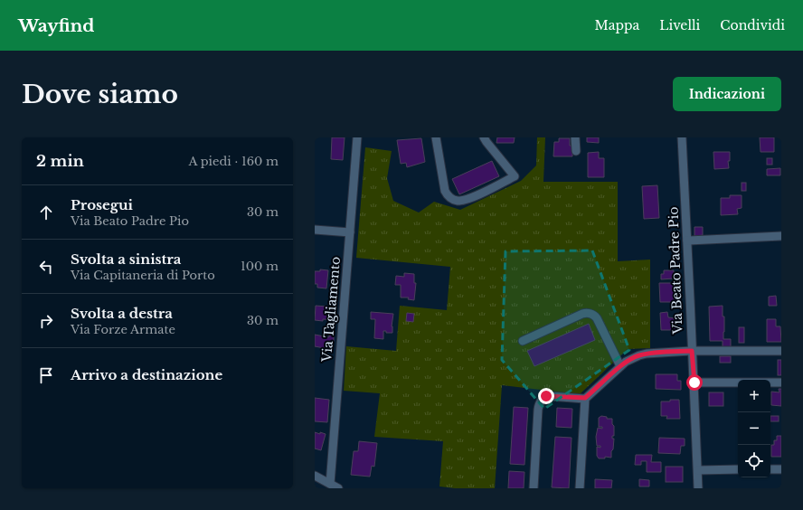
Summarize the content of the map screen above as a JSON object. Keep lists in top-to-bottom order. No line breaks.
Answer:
{"streets":{"street":["Via Beato Padre Pio","Via Tagliamento"]},"page":{"header":"Wayfind","nav":["Mappa","Livelli","Condividi"],"buttons":"Indicazioni","title":"Dove siamo","heading":["2 min","A piedi · 160 m"],"list":[["Prosegui","Via Beato Padre Pio","30 m"],["Svolta a sinistra","Via Capitaneria di Porto","100 m"],["Svolta a destra","Via Forze Armate","30 m"],"Arrivo a destinazione"],"map_buttons":["+","−"]}}
